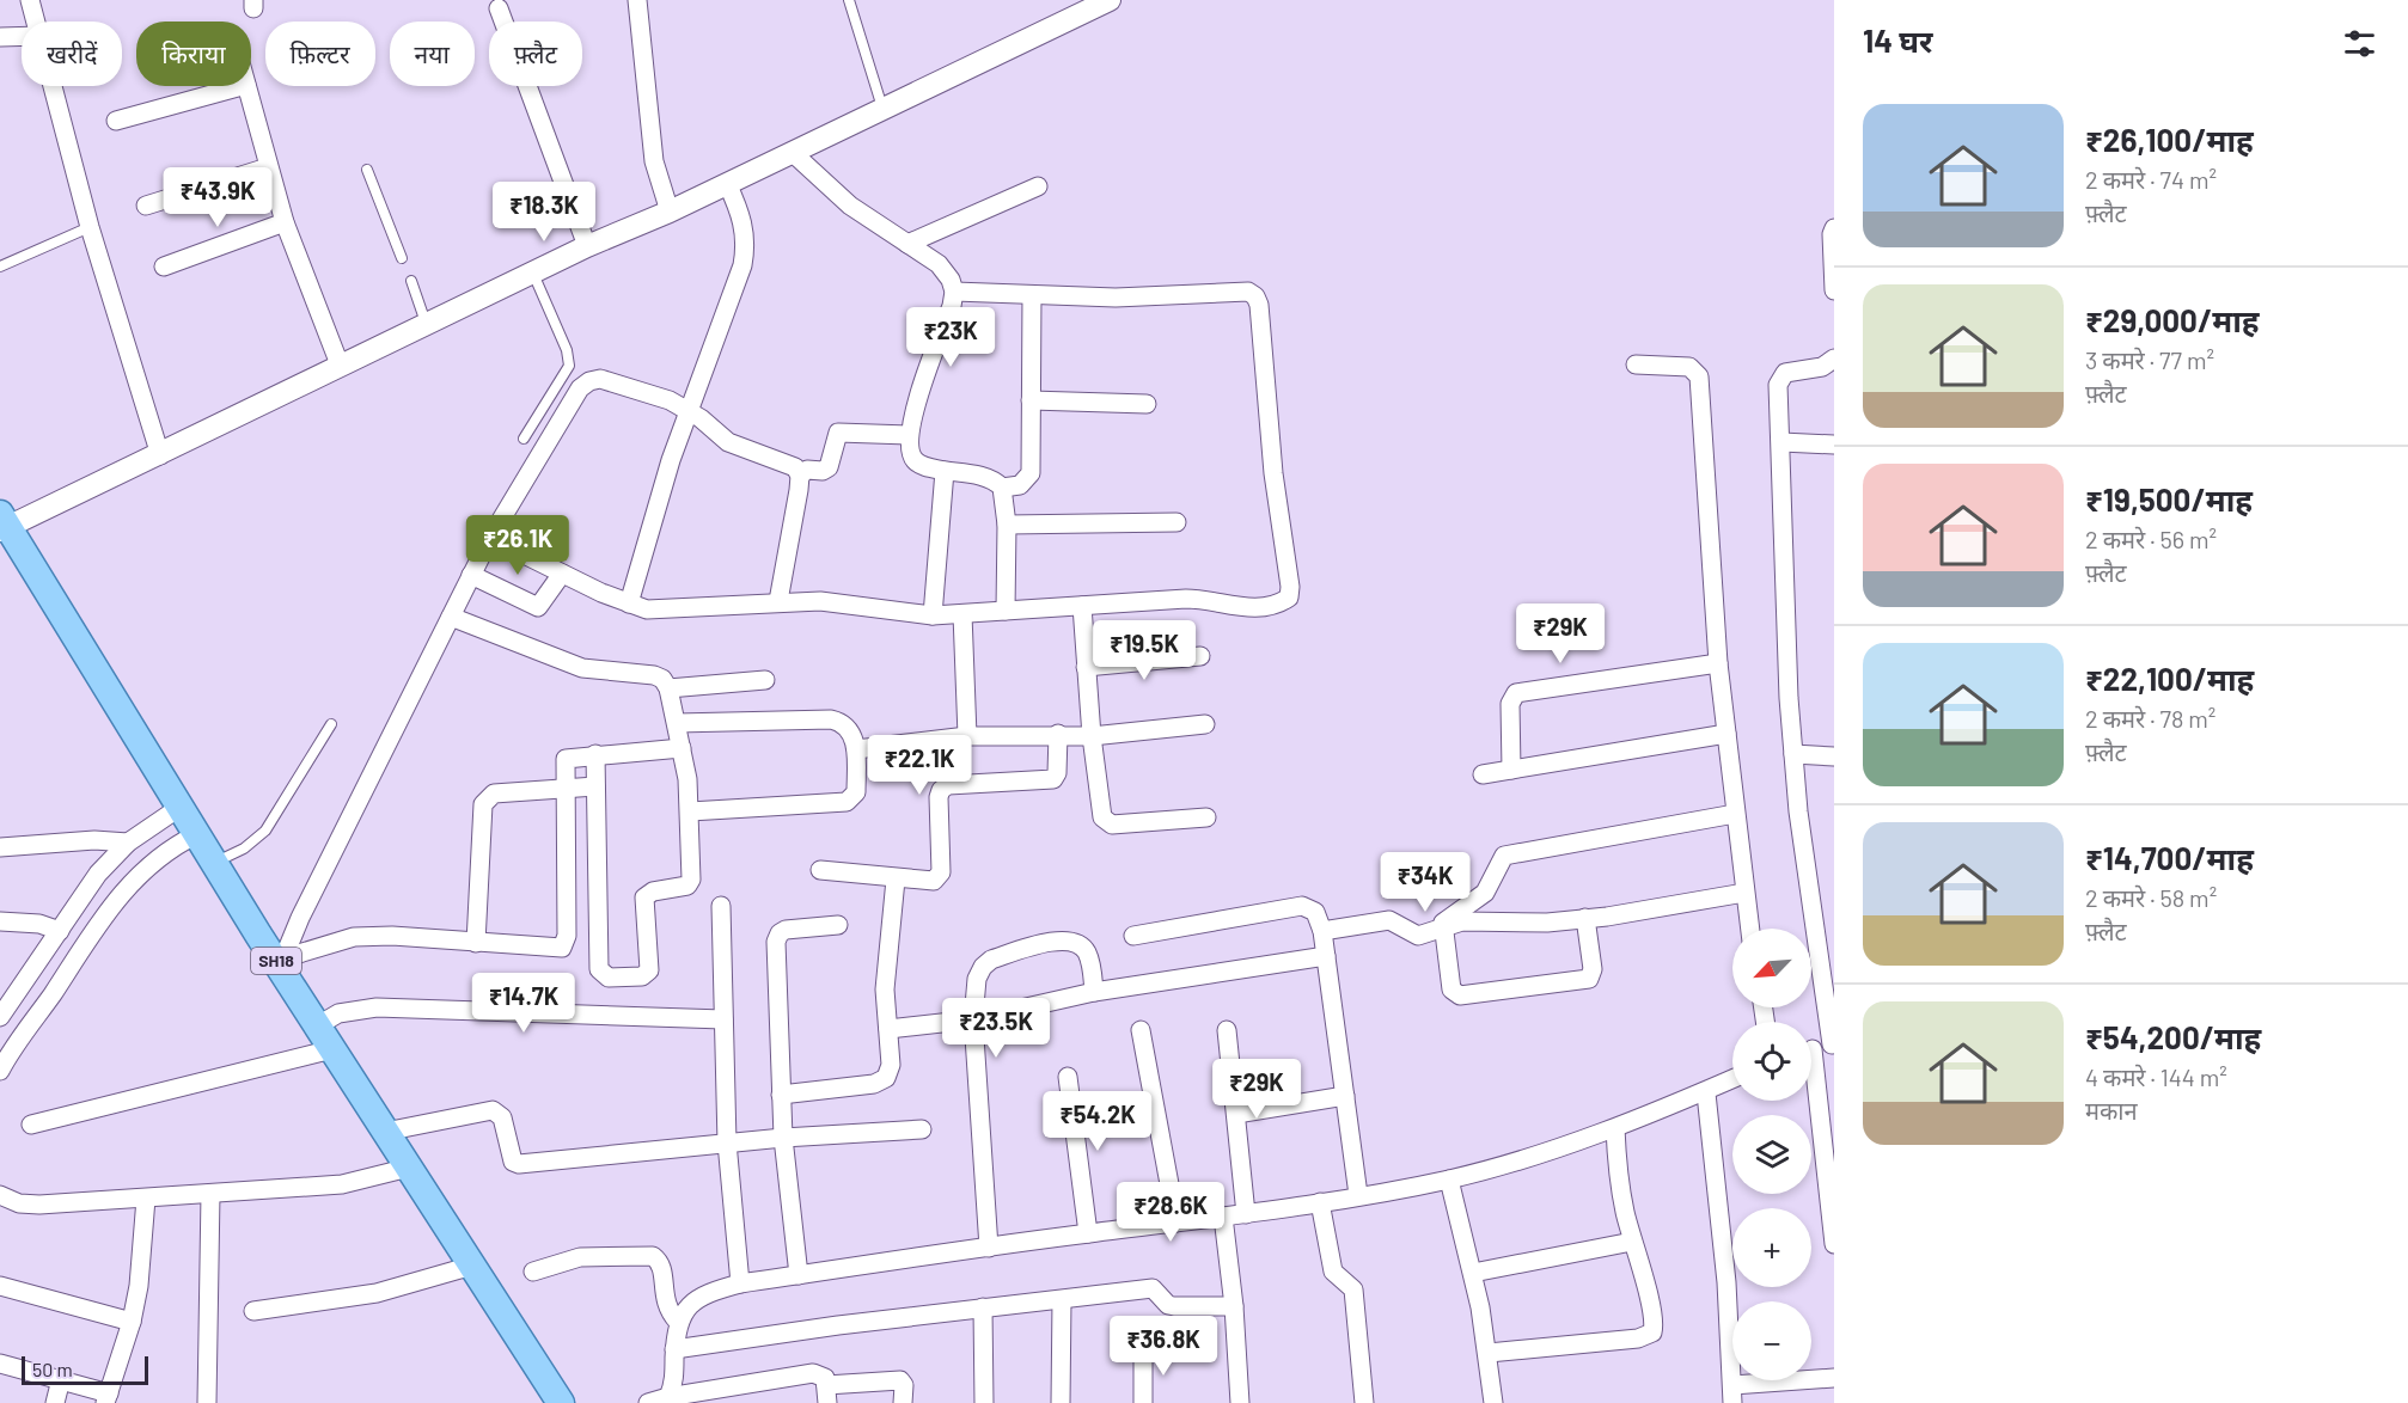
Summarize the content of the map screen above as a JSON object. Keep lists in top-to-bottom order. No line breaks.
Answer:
{"streets":{"main road":["SH18"]},"scale_bar":"50 m","north":"bottom left","page":{"heading":"14 घर","chip":["खरीदें","किराया","फ़िल्टर","नया","फ़्लैट"],"list":[{"name":"₹26,100/माह","note":"2 कमरे · 74 m² · फ़्लैट"},{"name":"₹29,000/माह","note":"3 कमरे · 77 m² · फ़्लैट"},{"name":"₹19,500/माह","note":"2 कमरे · 56 m² · फ़्लैट"},{"name":"₹22,100/माह","note":"2 कमरे · 78 m² · फ़्लैट"},{"name":"₹14,700/माह","note":"2 कमरे · 58 m² · फ़्लैट"},{"name":"₹54,200/माह","note":"4 कमरे · 144 m² · मकान"}],"price":["₹43.9K","₹18.3K","₹23K","₹26.1K","₹29K","₹19.5K","₹22.1K","₹34K","₹14.7K","₹23.5K","₹29K","₹54.2K","₹28.6K","₹36.8K"],"map_buttons":["+","−"],"scale":"50 m"}}
